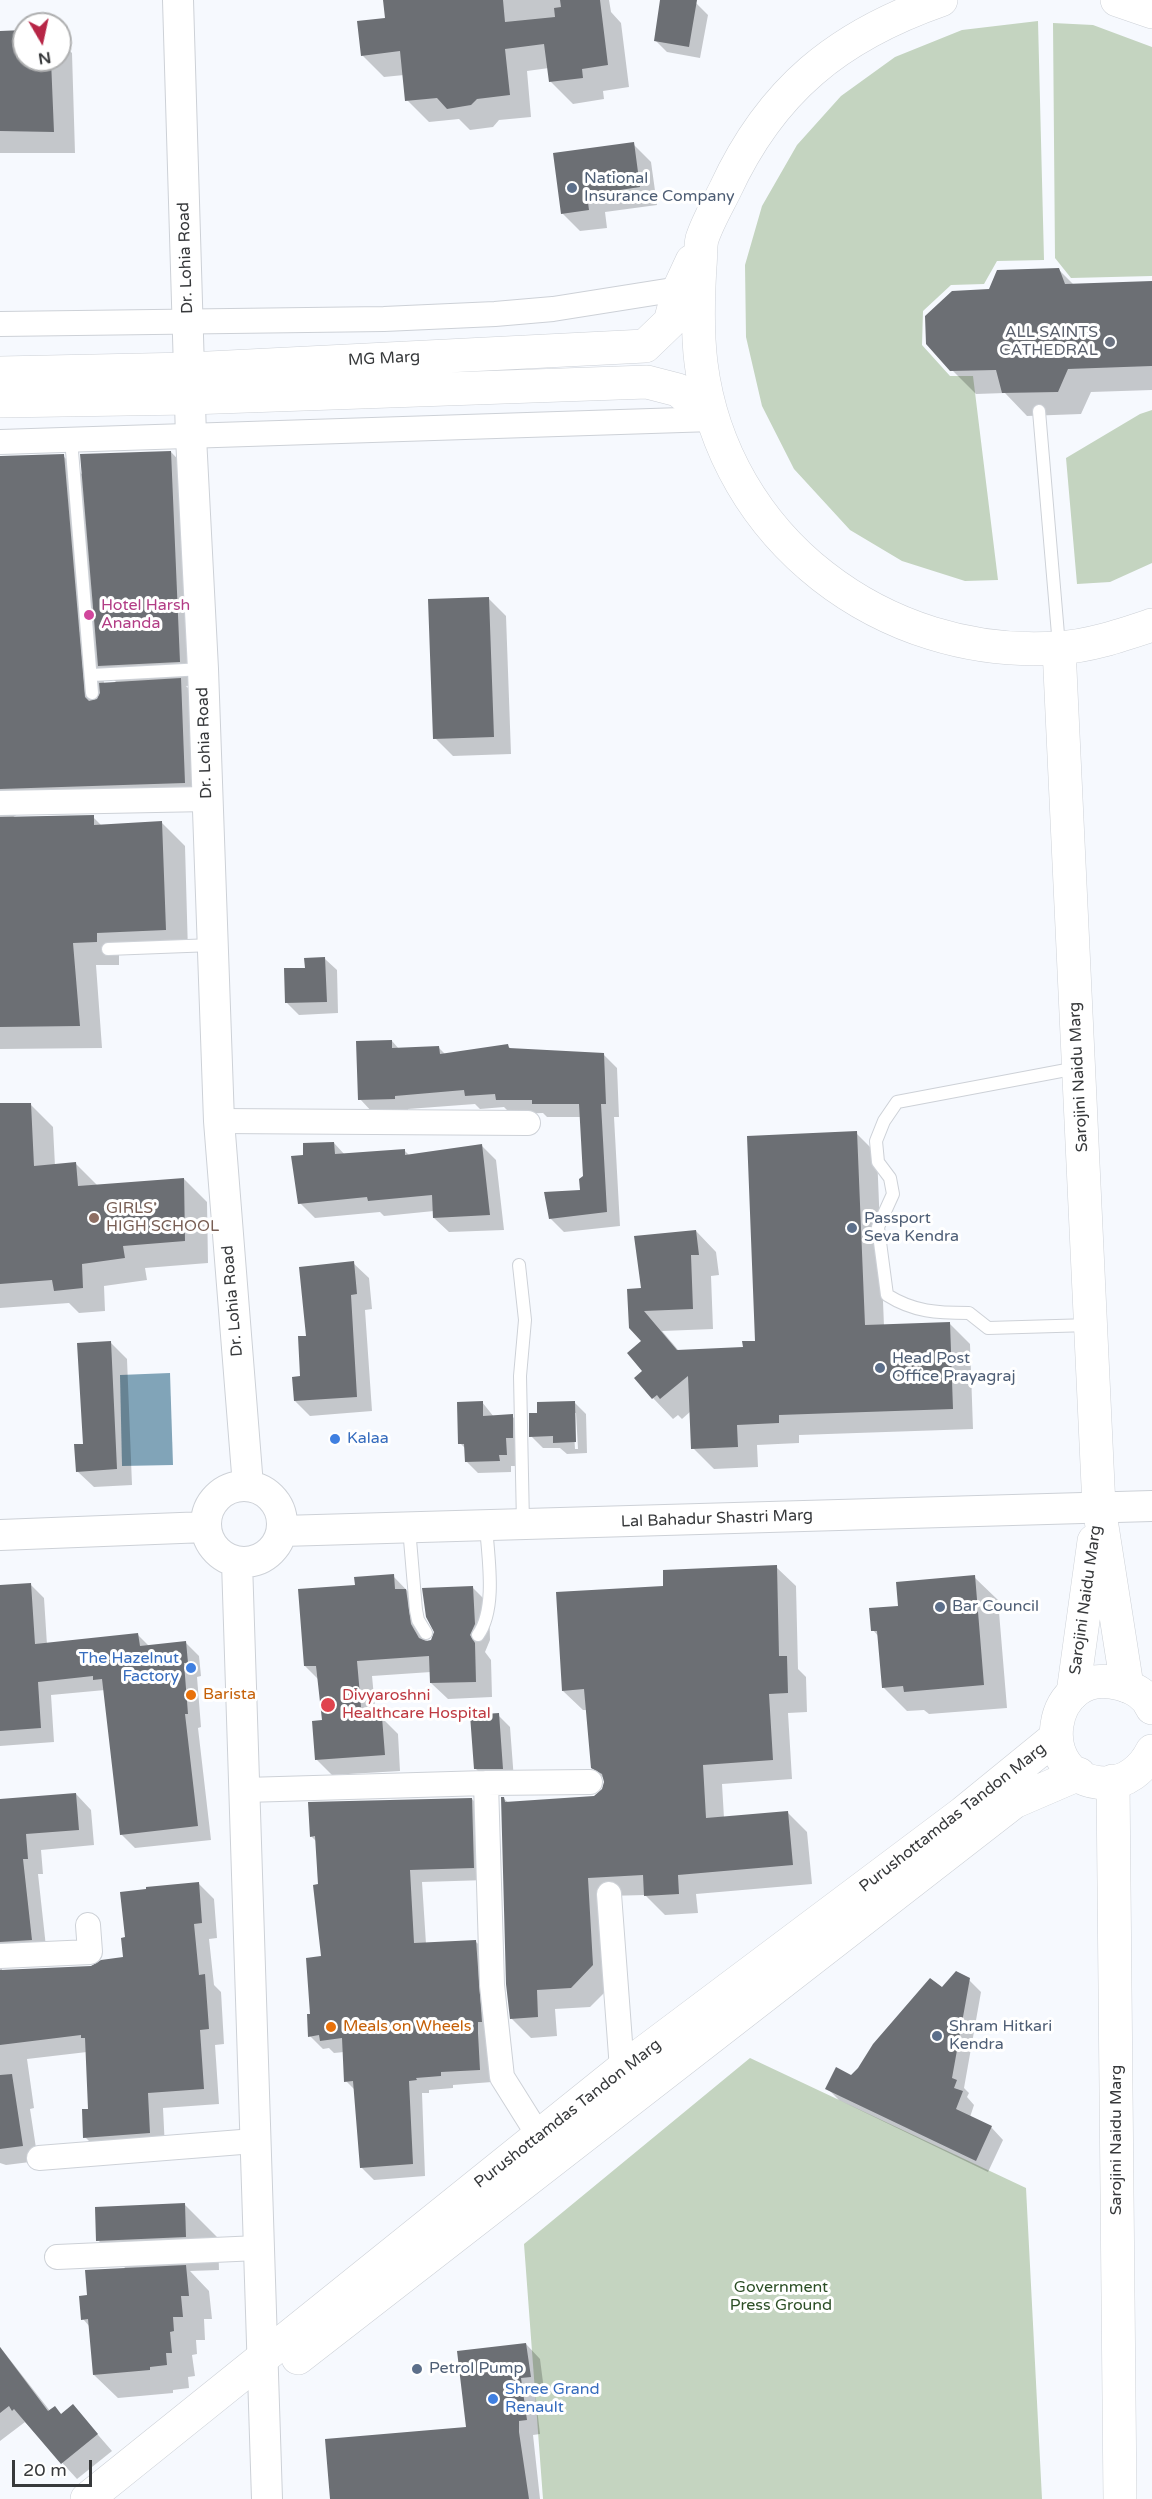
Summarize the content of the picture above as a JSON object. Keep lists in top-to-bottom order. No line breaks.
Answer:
{"streets":{"main road":["MG Marg","Sarojini Naidu Marg","Purushottamdas Tandon Marg"],"street":["Dr. Lohia Road","Lal Bahadur Shastri Marg"]},"crossings":[["Dr. Lohia Road","MG Marg"],["Dr. Lohia Road","Lal Bahadur Shastri Marg"],["Sarojini Naidu Marg","Lal Bahadur Shastri Marg"]],"parks":["Government Press Ground"],"places":["National Insurance Company","ALL SAINTS CATHEDRAL","Hotel Harsh Ananda","GIRLS' HIGH SCHOOL","Passport Seva Kendra","Head Post Office Prayagraj","Kalaa","Bar Council","The Hazelnut Factory","Barista","Divyaroshni Healthcare Hospital","Meals on Wheels","Shram Hitkari Kendra","Petrol Pump","Shree Grand Renault"],"scale_bar":"20 m","north":"bottom"}
